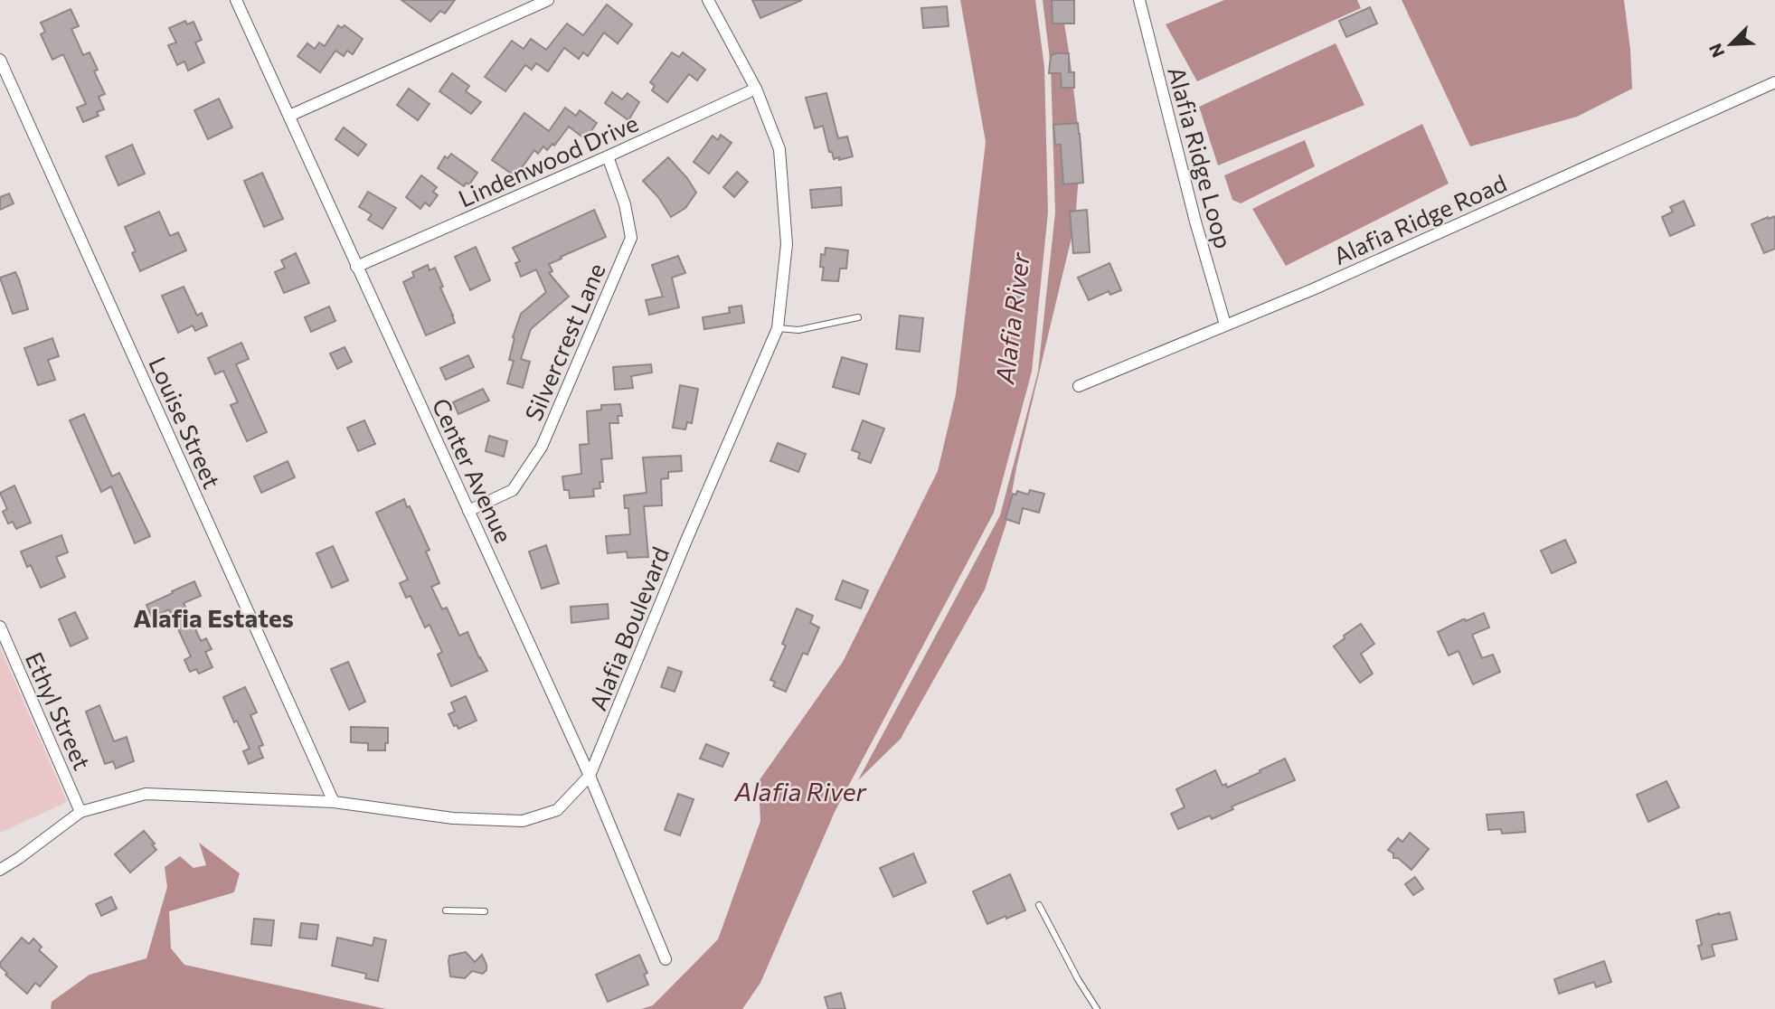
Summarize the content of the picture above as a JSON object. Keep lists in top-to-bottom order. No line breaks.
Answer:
{"streets":{"street":["Alafia Ridge Loop","Lindenwood Drive","Alafia Ridge Road","Silvercrest Lane","Louise Street","Center Avenue","Alafia Boulevard","Ethyl Street"]},"crossings":[["Alafia Ridge Loop","Alafia Ridge Road"],["Lindenwood Drive","Silvercrest Lane"],["Lindenwood Drive","Center Avenue"],["Lindenwood Drive","Alafia Boulevard"],["Silvercrest Lane","Center Avenue"],["Louise Street","Alafia Boulevard"],["Center Avenue","Alafia Boulevard"],["Alafia Boulevard","Ethyl Street"]],"districts":["Alafia Estates"],"water":["Alafia River"],"north":"bottom left"}
